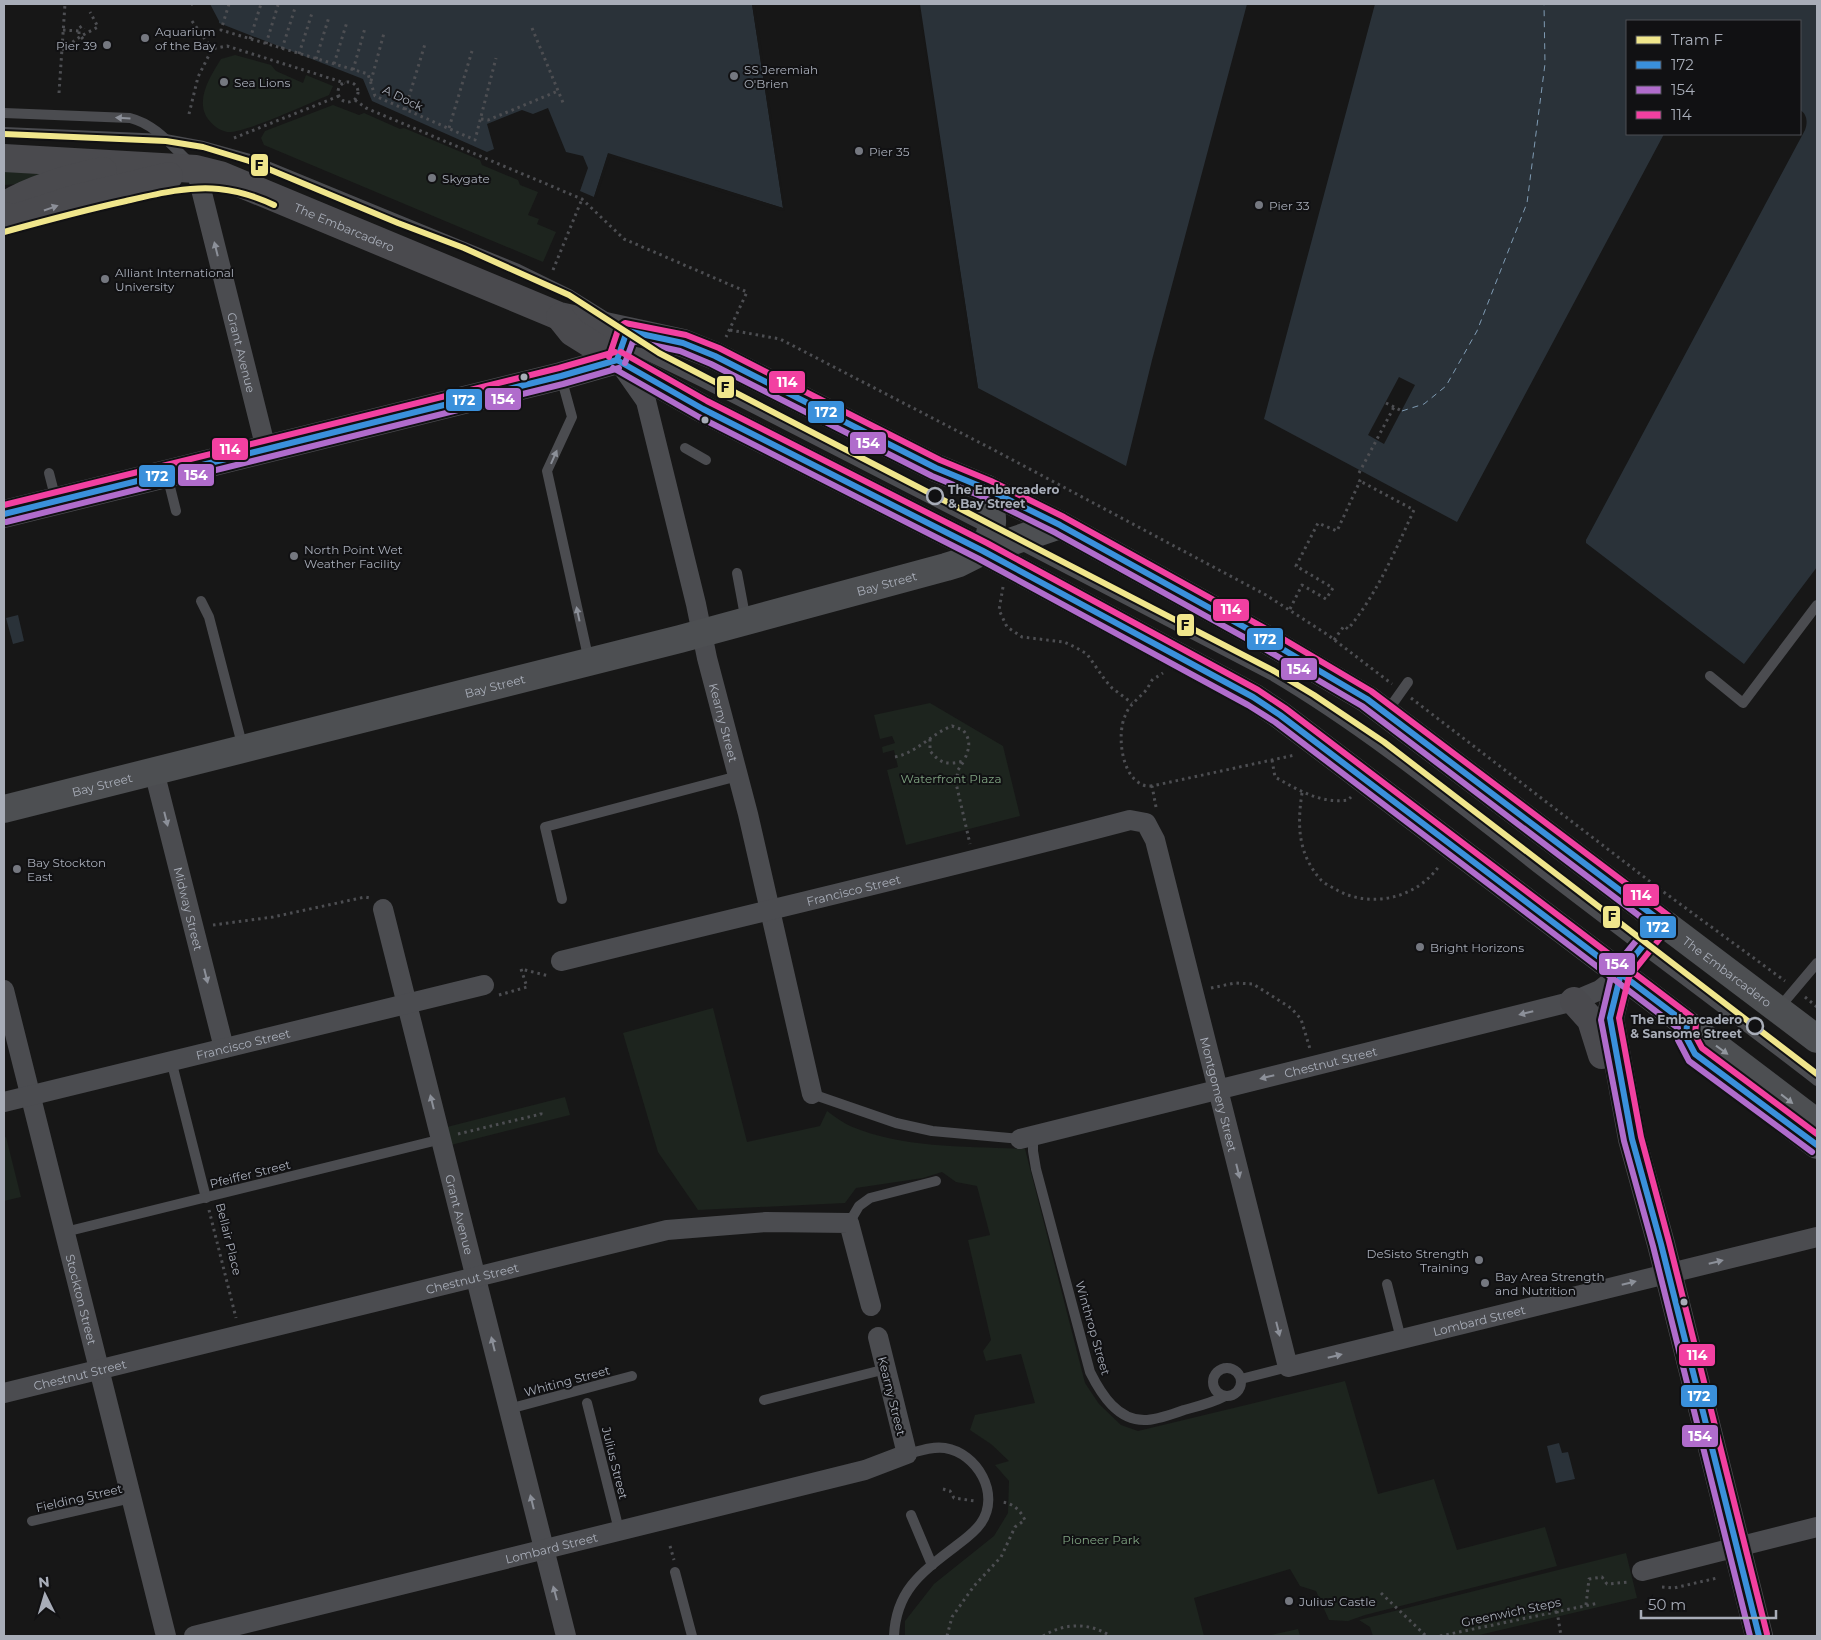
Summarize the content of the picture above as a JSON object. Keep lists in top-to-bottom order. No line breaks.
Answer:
{"streets":{"main road":["The Embarcadero","Bay Street"],"street":["Grant Avenue","Kearny Street","Francisco Street","Midway Street","Chestnut Street","Montgomery Street","Stockton Street","Lombard Street"],"lane":["Pfeiffer Street","Bellair Place","Winthrop Street","Whiting Street","Julius Street","Fielding Street"],"path":["A Dock","Greenwich Steps"]},"crossings":[["The Embarcadero","Grant Avenue"],["The Embarcadero","Bay Street"],["The Embarcadero","Kearny Street"],["The Embarcadero","Chestnut Street"],["Grant Avenue","Francisco Street"],["Grant Avenue","Chestnut Street"],["Grant Avenue","Pfeiffer Street"],["Grant Avenue","Lombard Street"],["Grant Avenue","Whiting Street"],["Bay Street","Kearny Street"],["Bay Street","Midway Street"],["Kearny Street","Francisco Street"],["Kearny Street","Lombard Street"],["Francisco Street","Midway Street"],["Francisco Street","Montgomery Street"],["Francisco Street","Bellair Place"],["Francisco Street","Stockton Street"],["Chestnut Street","Montgomery Street"],["Chestnut Street","Bellair Place"],["Chestnut Street","Stockton Street"],["Chestnut Street","Winthrop Street"],["Montgomery Street","Lombard Street"],["Pfeiffer Street","Bellair Place"],["Pfeiffer Street","Stockton Street"],["Stockton Street","Fielding Street"],["Lombard Street","Julius Street"]],"one_way":["Grant Avenue","Midway Street","Montgomery Street","Lombard Street"],"parks":["Waterfront Plaza","Pioneer Park"],"places":["Aquarium of the Bay","Pier 39","SS Jeremiah O'Brien","Sea Lions","Pier 35","Skygate","Pier 33","Alliant International University","The Embarcadero & Bay Street","North Point Wet Weather Facility","Bay Stockton East","Bright Horizons","The Embarcadero & Sansome Street","DeSisto Strength Training","Bay Area Strength and Nutrition","Julius' Castle"],"lines":["tram line F","transit line 114","transit line 172","transit line 154"],"legend":["Tram F","172","154","114"],"scale_bar":"50 m","north":"top"}
